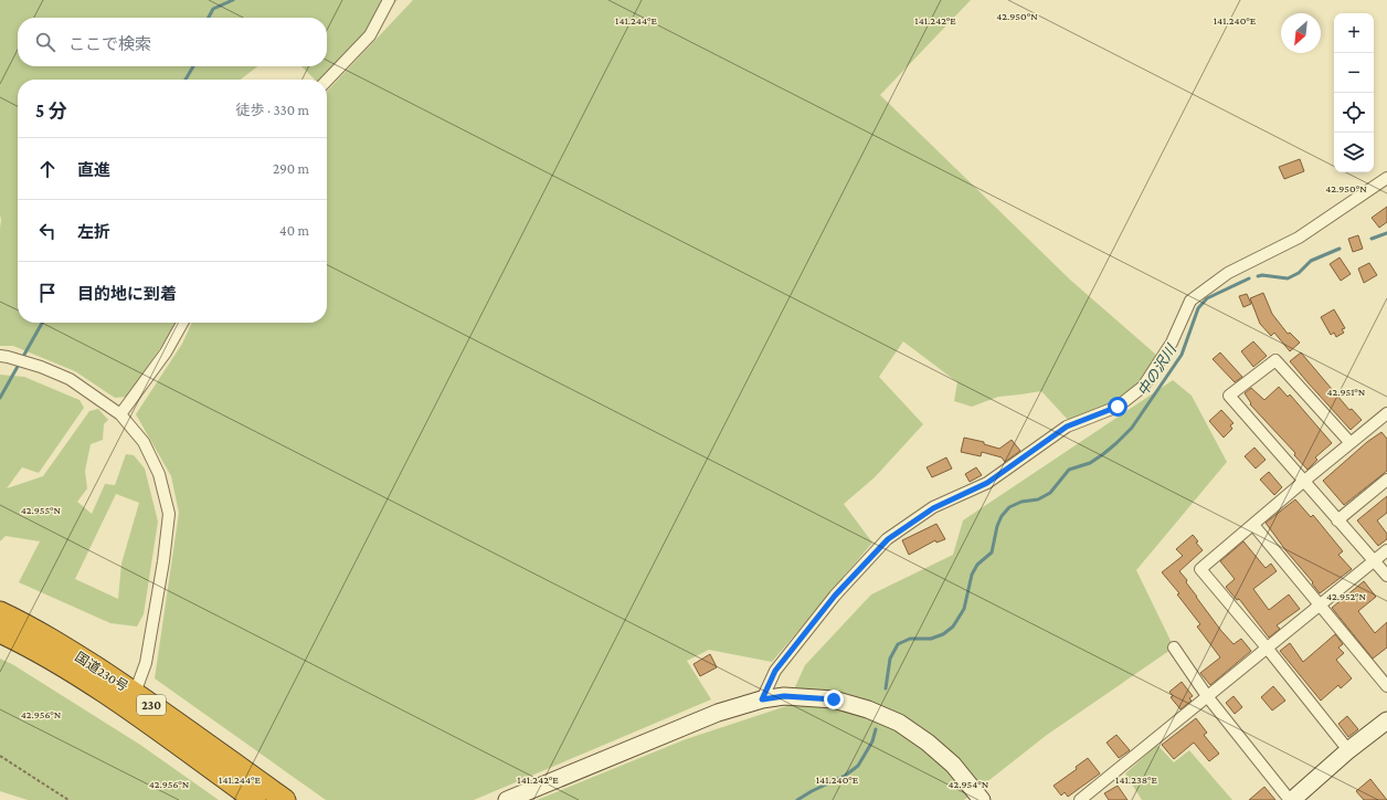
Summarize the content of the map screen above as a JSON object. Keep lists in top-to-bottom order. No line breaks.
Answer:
{"streets":{"highway":["国道230号","230"]},"water":["中の沢川"],"north":"bottom left","page":{"map_buttons":["+","−"],"search":"ここで検索","heading":["5 分","徒歩 · 330 m"],"list":[["直進","290 m"],["左折","40 m"],"目的地に到着"]},"coordinates":["42.950°N","141.244°E","141.242°E","141.240°E","42.951°N","42.955°N","42.952°N","42.956°N","141.238°E","42.954°N"]}
